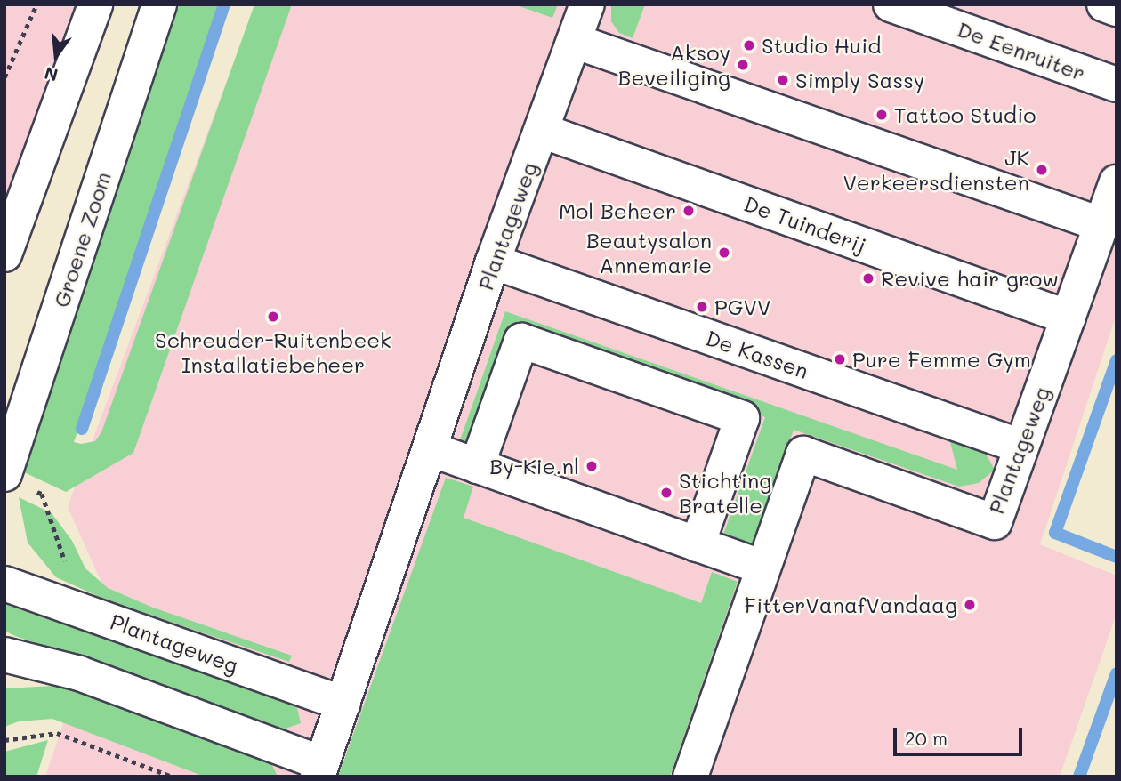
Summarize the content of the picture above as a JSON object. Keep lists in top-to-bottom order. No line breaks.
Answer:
{"streets":{"street":["De Eenruiter","De Tuinderij","Plantageweg","Groene Zoom","De Kassen"]},"crossings":[["De Tuinderij","Plantageweg"],["Plantageweg","De Kassen"]],"places":["Studio Huid","Aksoy Beveiliging","Simply Sassy","Tattoo Studio","JK Verkeersdiensten","Mol Beheer","Beautysalon Annemarie","Revive hair grow","PGVV","Schreuder-Ruitenbeek Installatiebeheer","Pure Femme Gym","By-Kie.nl","Stichting Bratelle","FitterVanafVandaag"],"scale_bar":"20 m","north":"bottom"}
